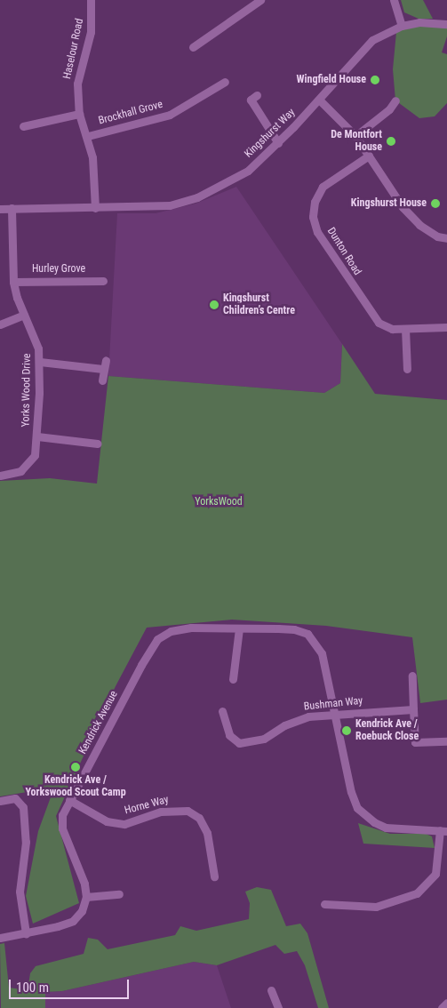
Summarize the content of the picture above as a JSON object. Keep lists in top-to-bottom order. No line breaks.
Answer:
{"streets":{"street":["Haselour Road","Brockhall Grove","Kingshurst Way","Dunton Road","Hurley Grove","Yorks Wood Drive","Bushman Way","Kendrick Avenue","Horne Way"]},"crossings":[["Haselour Road","Brockhall Grove"],["Haselour Road","Kingshurst Way"],["Kingshurst Way","Yorks Wood Drive"],["Hurley Grove","Yorks Wood Drive"],["Bushman Way","Kendrick Avenue"],["Kendrick Avenue","Horne Way"]],"parks":["YorksWood"],"places":["Wingfield House","De Montfort House","Kingshurst House","Kingshurst Children’s Centre","Kendrick Ave / Roebuck Close","Kendrick Ave / Yorkswood Scout Camp"],"scale_bar":"100 m"}
